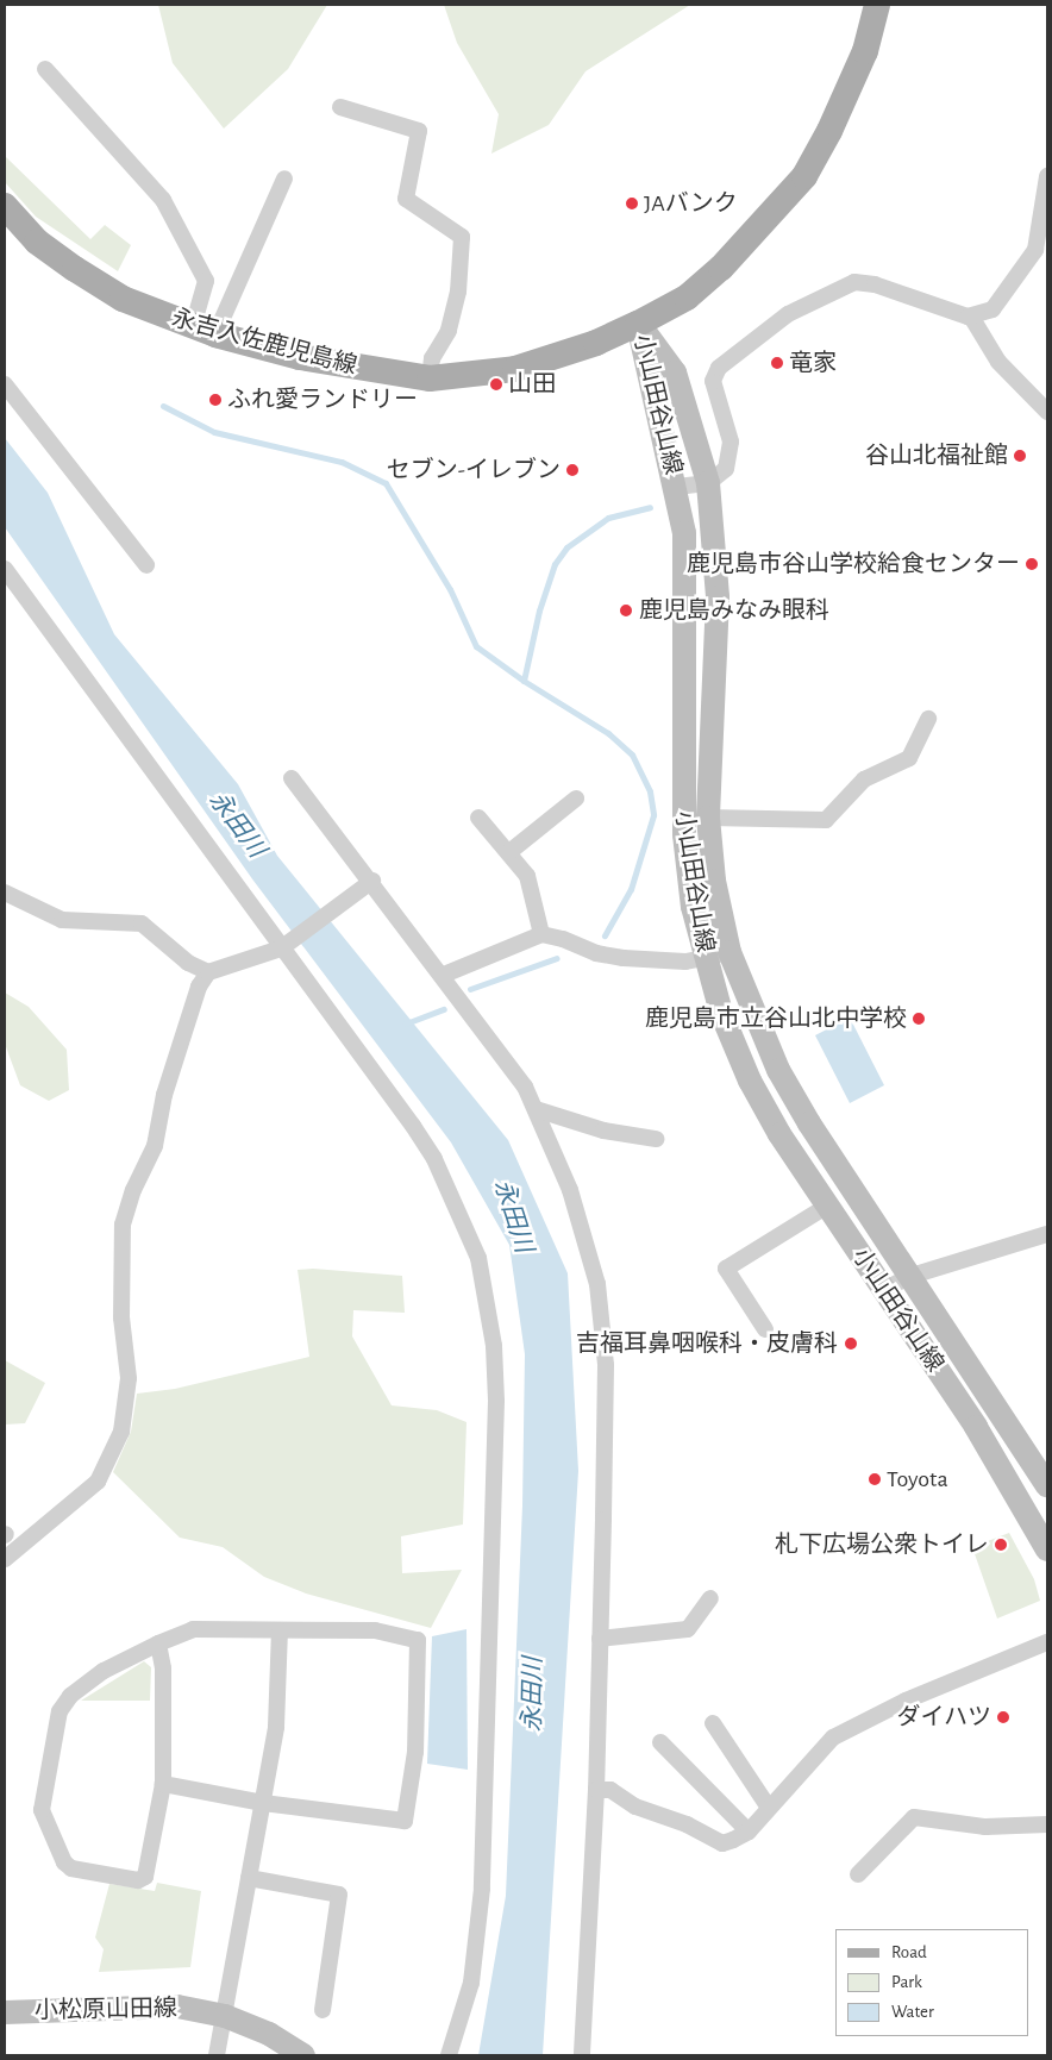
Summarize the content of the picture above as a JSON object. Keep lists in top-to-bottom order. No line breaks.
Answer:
{"streets":{"main road":["永吉入佐鹿児島線","小山田谷山線","小松原山田線"]},"crossings":[["永吉入佐鹿児島線","小山田谷山線"]],"water":["永田川"],"places":["JAバンク","竜家","山田","ふれ愛ランドリー","谷山北福祉館","セブン-イレブン","鹿児島市谷山学校給食センター","鹿児島みなみ眼科","鹿児島市立谷山北中学校","吉福耳鼻咽喉科・皮膚科","Toyota","札下広場公衆トイレ","ダイハツ"],"legend":["Road","Park","Water"]}
